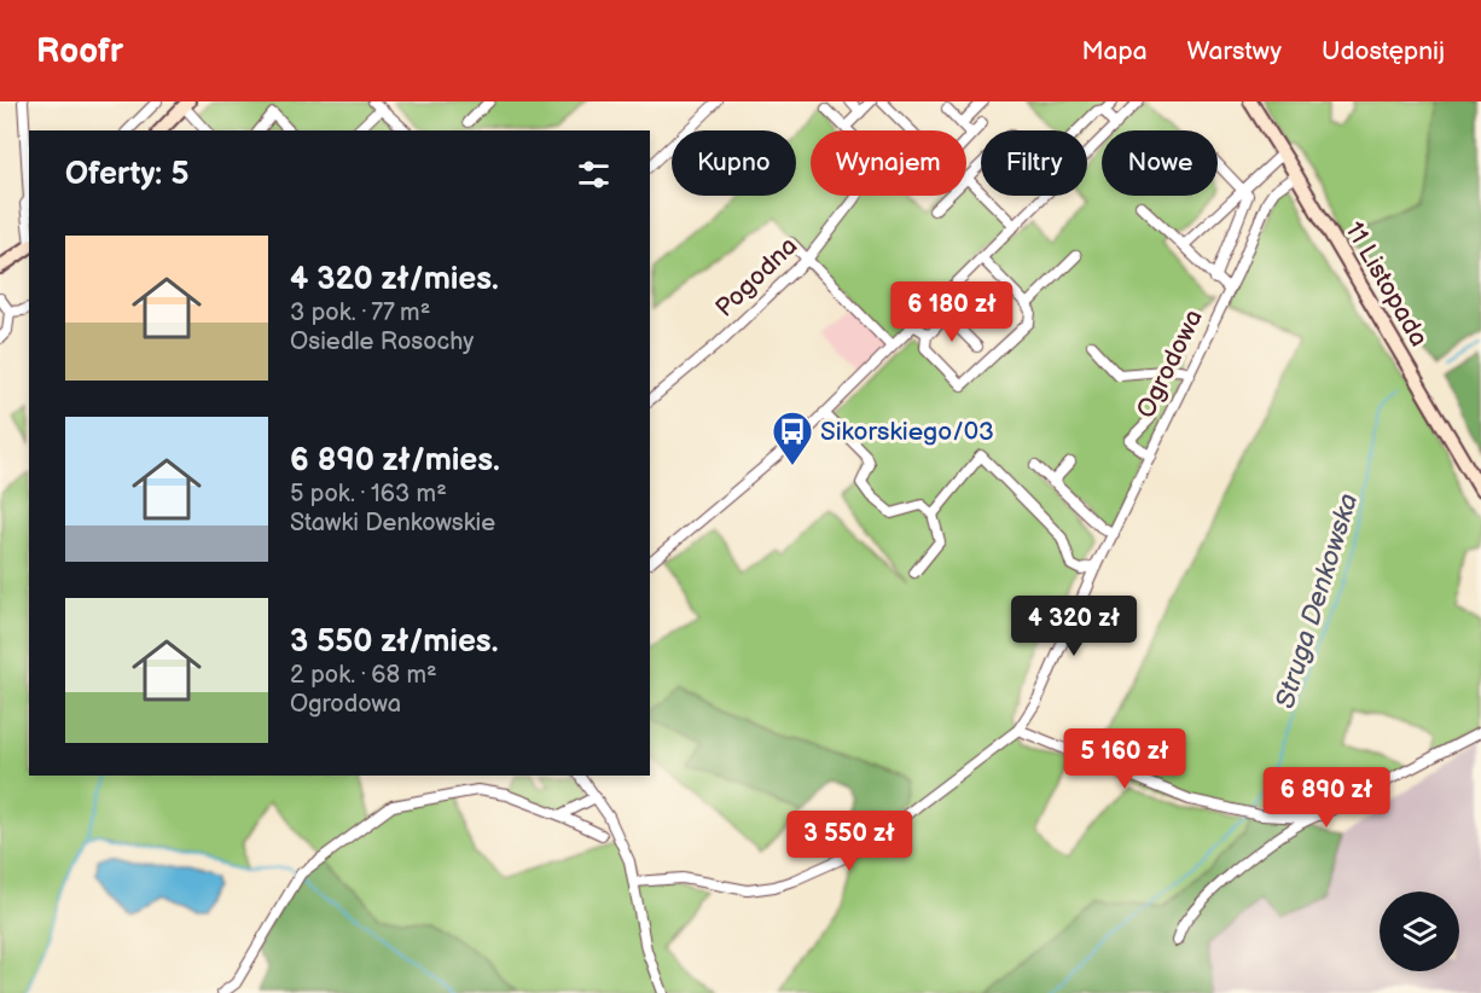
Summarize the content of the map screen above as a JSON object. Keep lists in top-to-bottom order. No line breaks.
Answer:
{"streets":{"street":["Pogodna","11 Listopada","Ogrodowa"]},"crossings":[["11 Listopada","Ogrodowa"]],"water":["Struga Denkowska"],"places":{"bus stop":["Sikorskiego/03"]},"page":{"header":"Roofr","nav":["Mapa","Warstwy","Udostępnij"],"chip":["Kupno","Wynajem","Filtry","Nowe"],"heading":"Oferty: 5","list":[{"name":"4 320 zł/mies.","note":"3 pok. · 77 m² · Osiedle Rosochy"},{"name":"6 890 zł/mies.","note":"5 pok. · 163 m² · Stawki Denkowskie"},{"name":"3 550 zł/mies.","note":"2 pok. · 68 m² · Ogrodowa"}],"price":["6 180 zł","4 320 zł","5 160 zł","6 890 zł","3 550 zł"]}}
